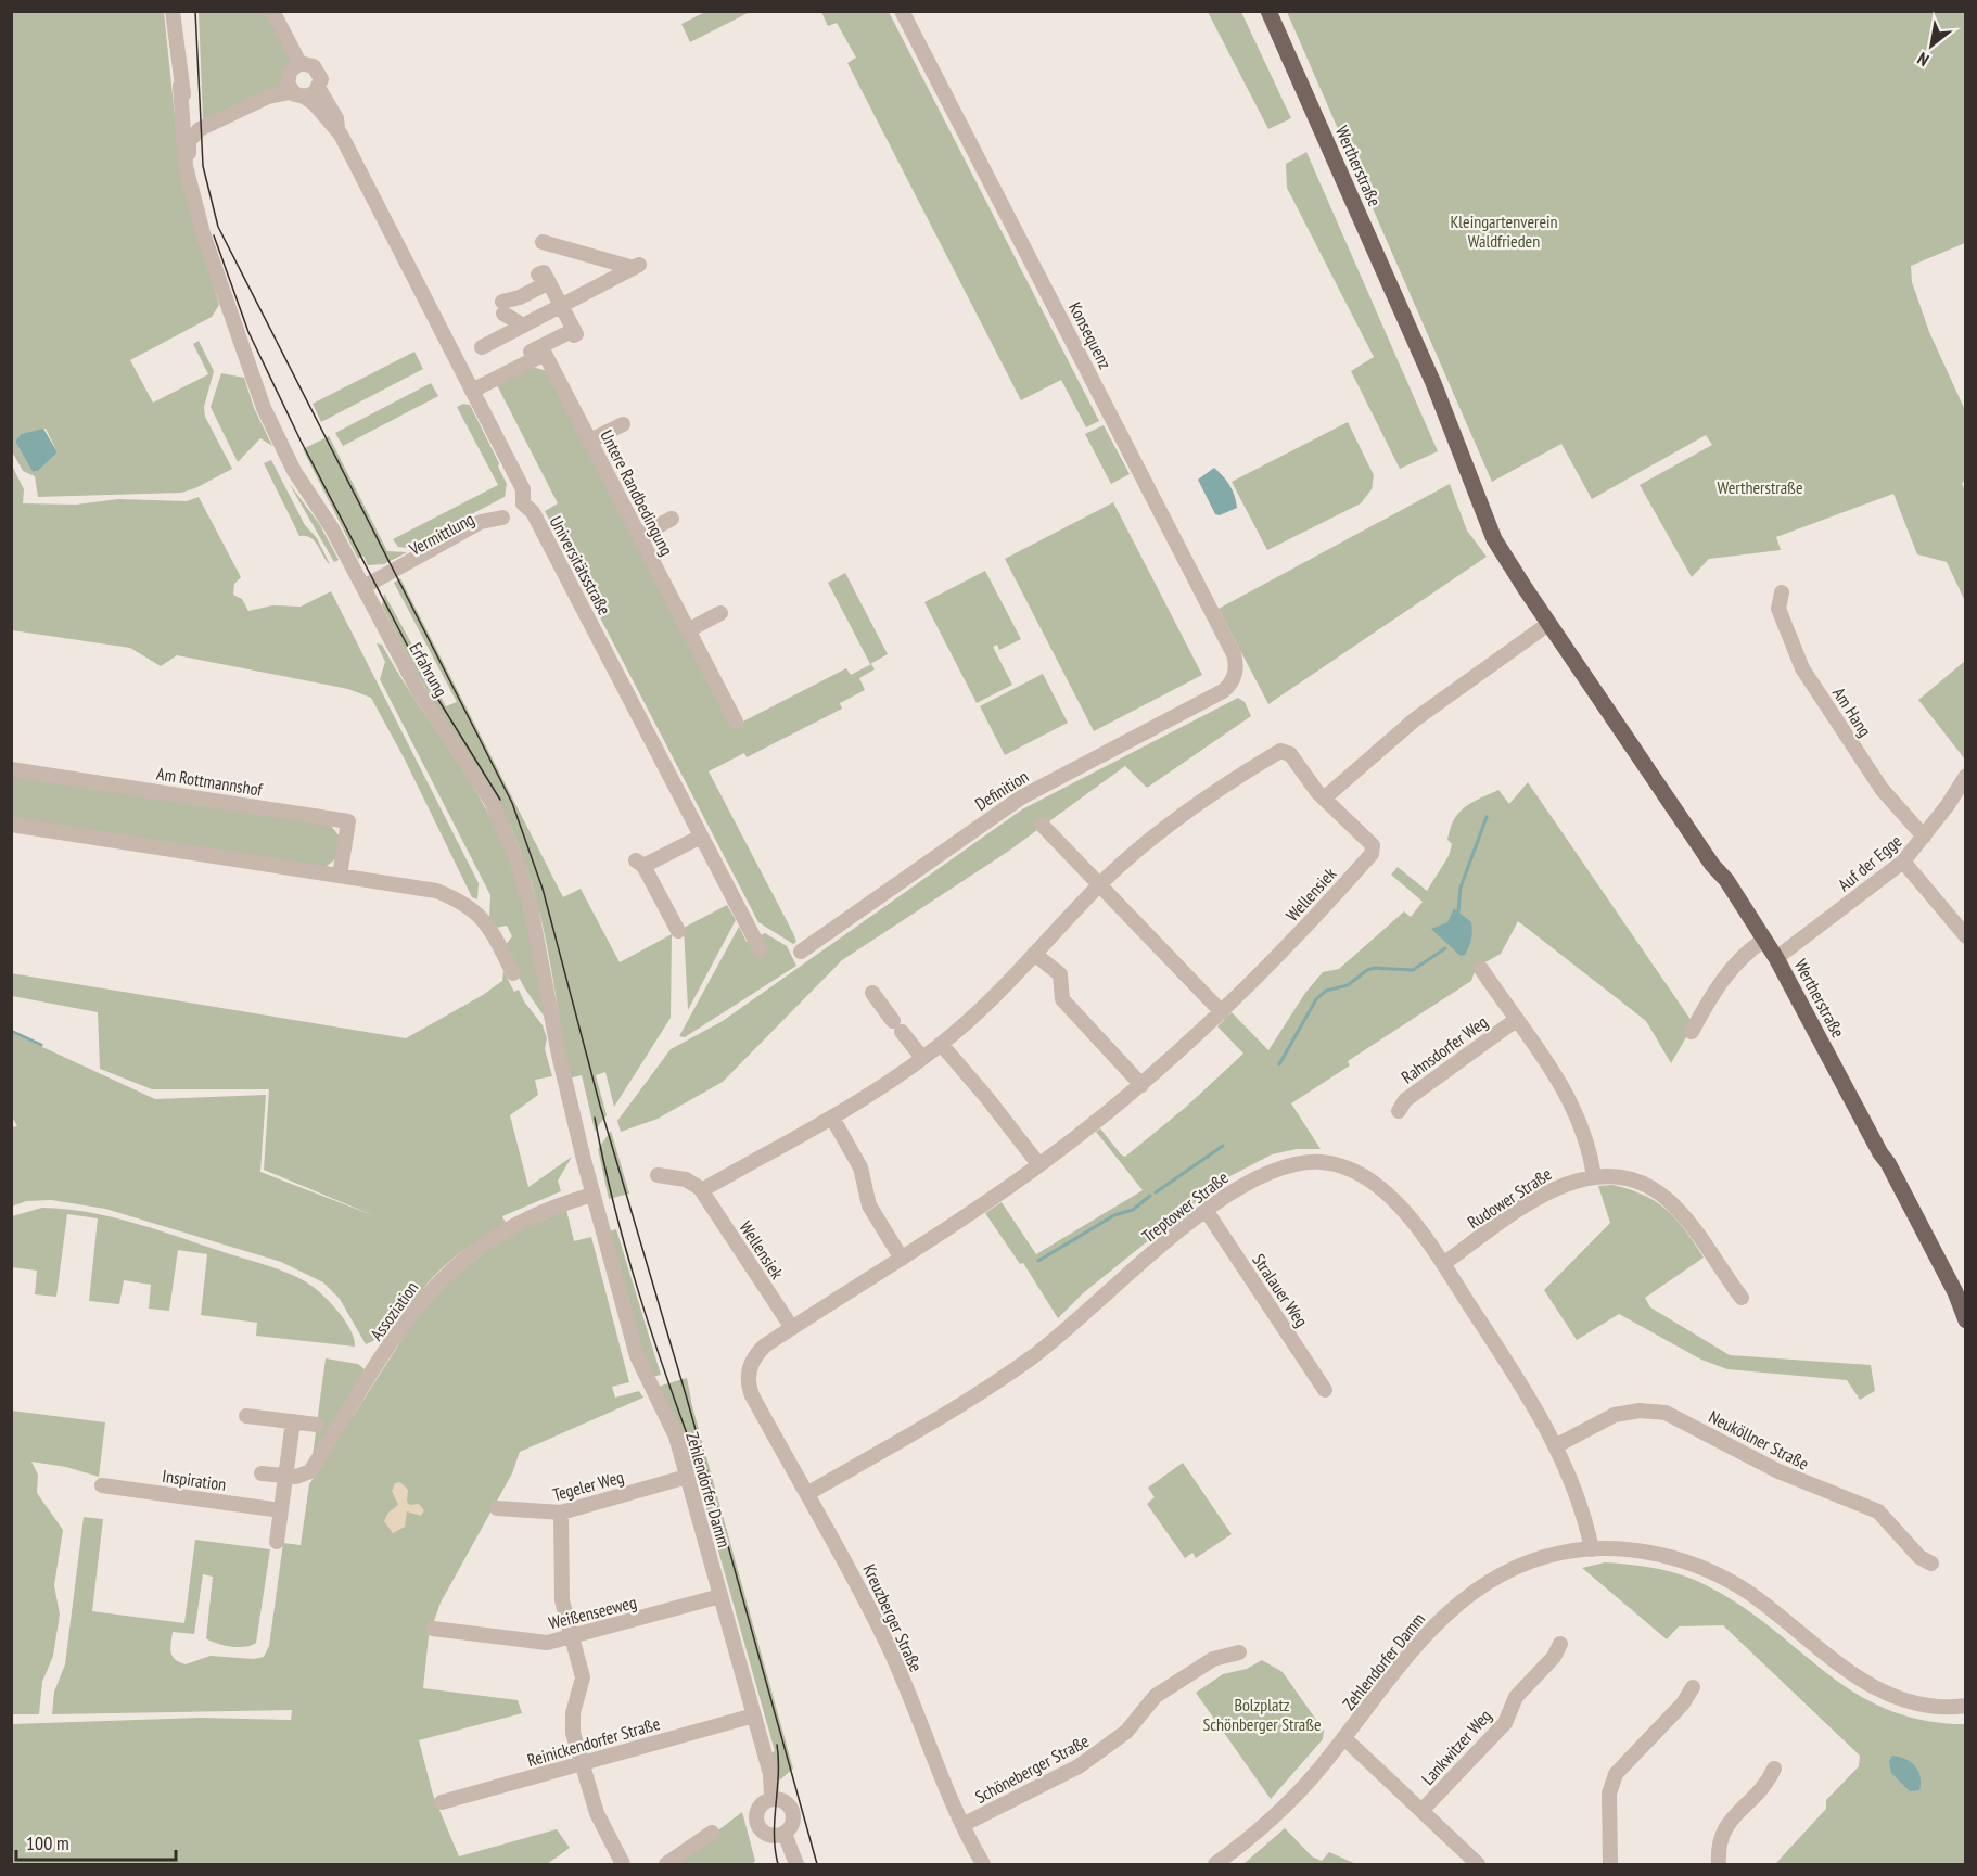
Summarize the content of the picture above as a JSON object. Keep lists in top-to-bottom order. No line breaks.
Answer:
{"streets":{"main road":["Wertherstraße"],"street":["Konsequenz","Untere Randbedingung","Vermittlung","Universitätsstraße","Erfahrung","Am Hang","Am Rottmannshof","Definition","Auf der Egge","Wellensiek","Rahnsdorfer Weg","Rudower Straße","Treptower Straße","Stralauer Weg","Assoziation","Neuköllner Straße","Inspiration","Tegeler Weg","Zehlendorfer Damm","Weißenseeweg","Kreuzberger Straße","Reinickendorfer Straße","Lankwitzer Weg","Schöneberger Straße"]},"crossings":[["Wertherstraße","Auf der Egge"],["Konsequenz","Definition"],["Untere Randbedingung","Universitätsstraße"],["Vermittlung","Universitätsstraße"],["Vermittlung","Erfahrung"],["Erfahrung","Assoziation"],["Erfahrung","Zehlendorfer Damm"],["Am Hang","Auf der Egge"],["Wellensiek","Kreuzberger Straße"],["Rahnsdorfer Weg","Rudower Straße"],["Rudower Straße","Treptower Straße"],["Treptower Straße","Stralauer Weg"],["Treptower Straße","Neuköllner Straße"],["Treptower Straße","Zehlendorfer Damm"],["Treptower Straße","Kreuzberger Straße"],["Assoziation","Zehlendorfer Damm"],["Tegeler Weg","Zehlendorfer Damm"],["Zehlendorfer Damm","Weißenseeweg"],["Zehlendorfer Damm","Reinickendorfer Straße"],["Kreuzberger Straße","Schöneberger Straße"]],"parks":["Kleingartenverein Waldfrieden","Wertherstraße","Bolzplatz Schönberger Straße"],"scale_bar":"100 m","north":"bottom left"}
